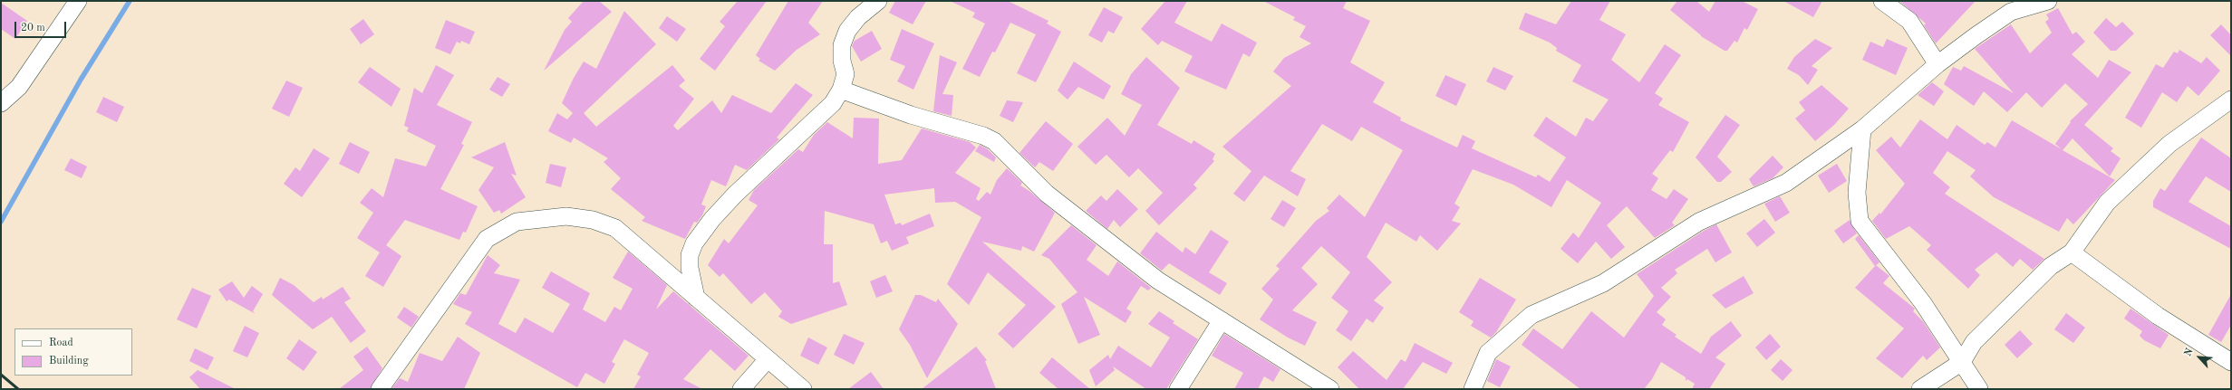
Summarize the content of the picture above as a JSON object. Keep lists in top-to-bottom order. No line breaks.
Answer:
{"legend":["Road","Building"],"scale_bar":"20 m","north":"top left"}
